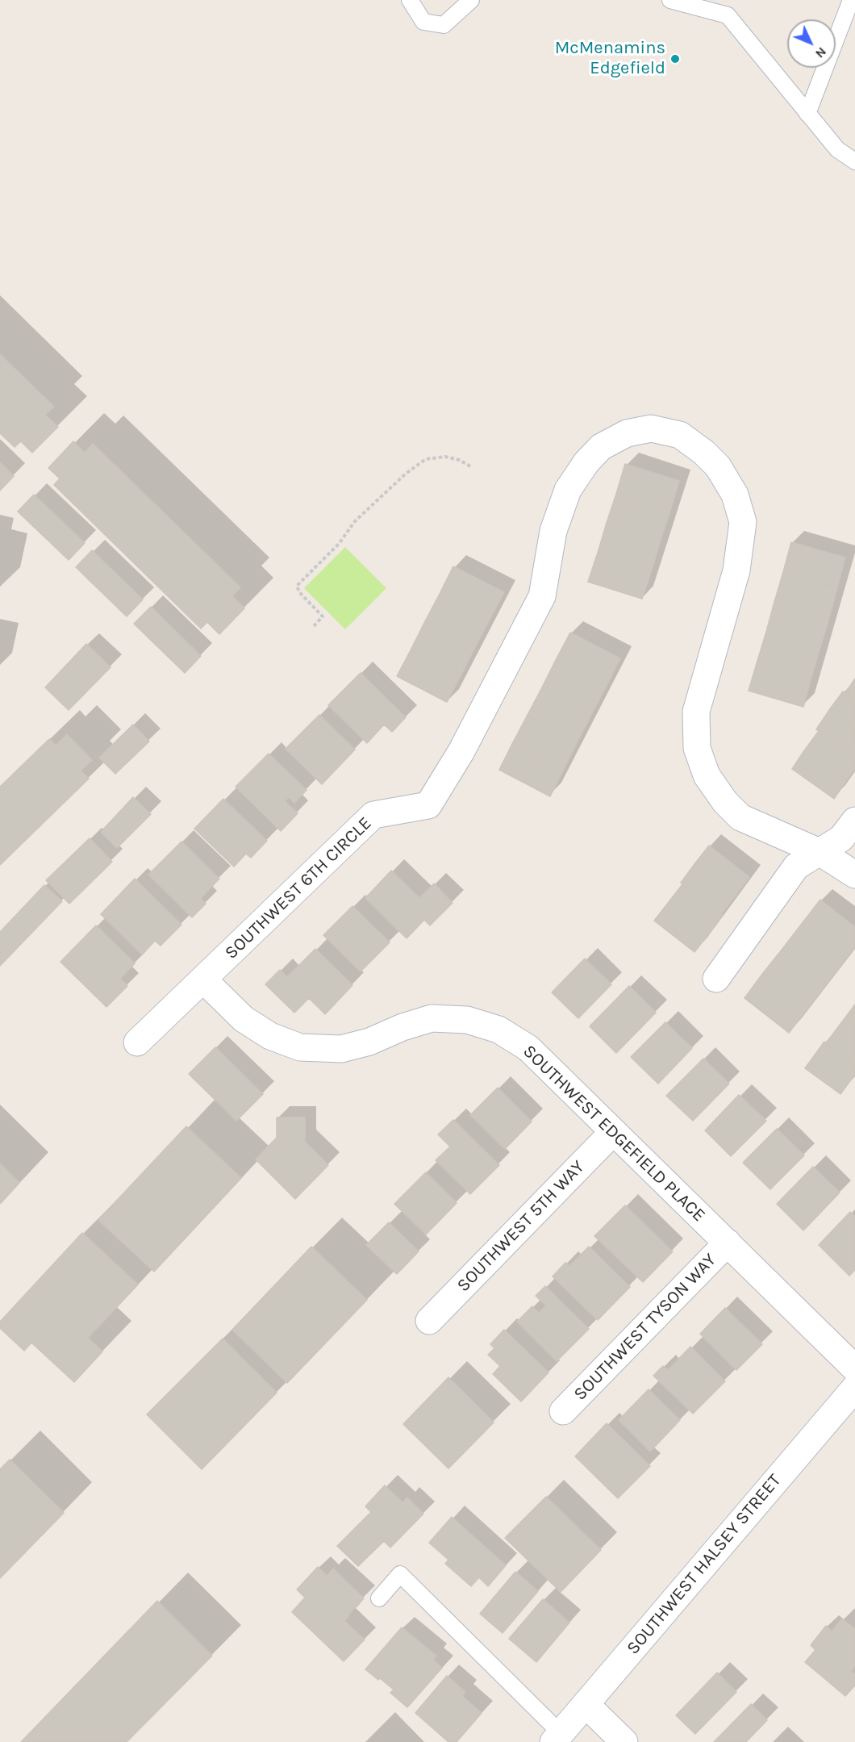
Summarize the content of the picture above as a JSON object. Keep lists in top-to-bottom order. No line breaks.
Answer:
{"streets":{"street":["SOUTHWEST 6TH CIRCLE","SOUTHWEST EDGEFIELD PLACE","SOUTHWEST 5TH WAY","SOUTHWEST TYSON WAY","SOUTHWEST HALSEY STREET"]},"crossings":[["SOUTHWEST 6TH CIRCLE","SOUTHWEST EDGEFIELD PLACE"],["SOUTHWEST EDGEFIELD PLACE","SOUTHWEST 5TH WAY"],["SOUTHWEST EDGEFIELD PLACE","SOUTHWEST TYSON WAY"]],"places":["McMenamins Edgefield"],"north":"bottom right"}
